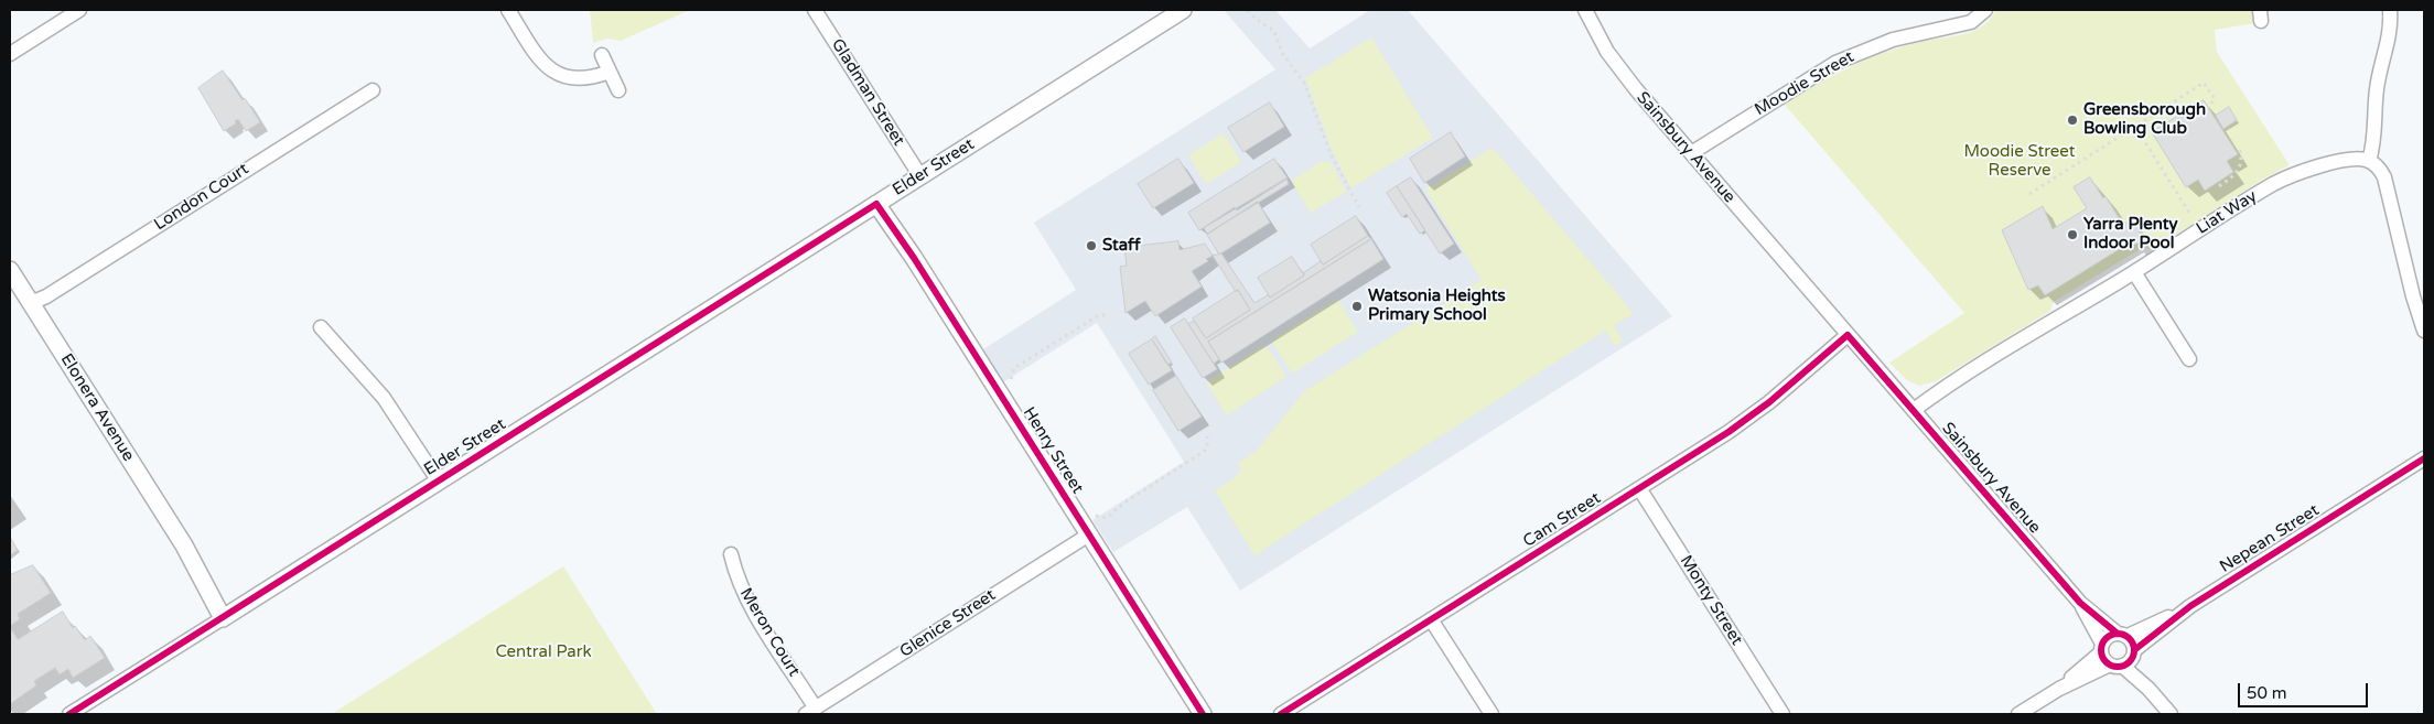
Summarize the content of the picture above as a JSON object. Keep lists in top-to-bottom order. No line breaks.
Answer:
{"streets":{"street":["Moodie Street","Gladman Street","Sainsbury Avenue","Elder Street","London Court","Liat Way","Elonera Avenue","Henry Street","Cam Street","Nepean Street","Monty Street","Glenice Street","Meron Court"]},"crossings":[["Moodie Street","Sainsbury Avenue"],["Gladman Street","Elder Street"],["Sainsbury Avenue","Liat Way"],["Sainsbury Avenue","Cam Street"],["Sainsbury Avenue","Nepean Street"],["Elder Street","Elonera Avenue"],["Elder Street","Henry Street"],["London Court","Elonera Avenue"],["Henry Street","Glenice Street"],["Cam Street","Monty Street"],["Glenice Street","Meron Court"]],"parks":["Moodie Street Reserve","Central Park"],"places":["Greensborough Bowling Club","Yarra Plenty Indoor Pool","Staff","Watsonia Heights Primary School"],"scale_bar":"50 m"}
